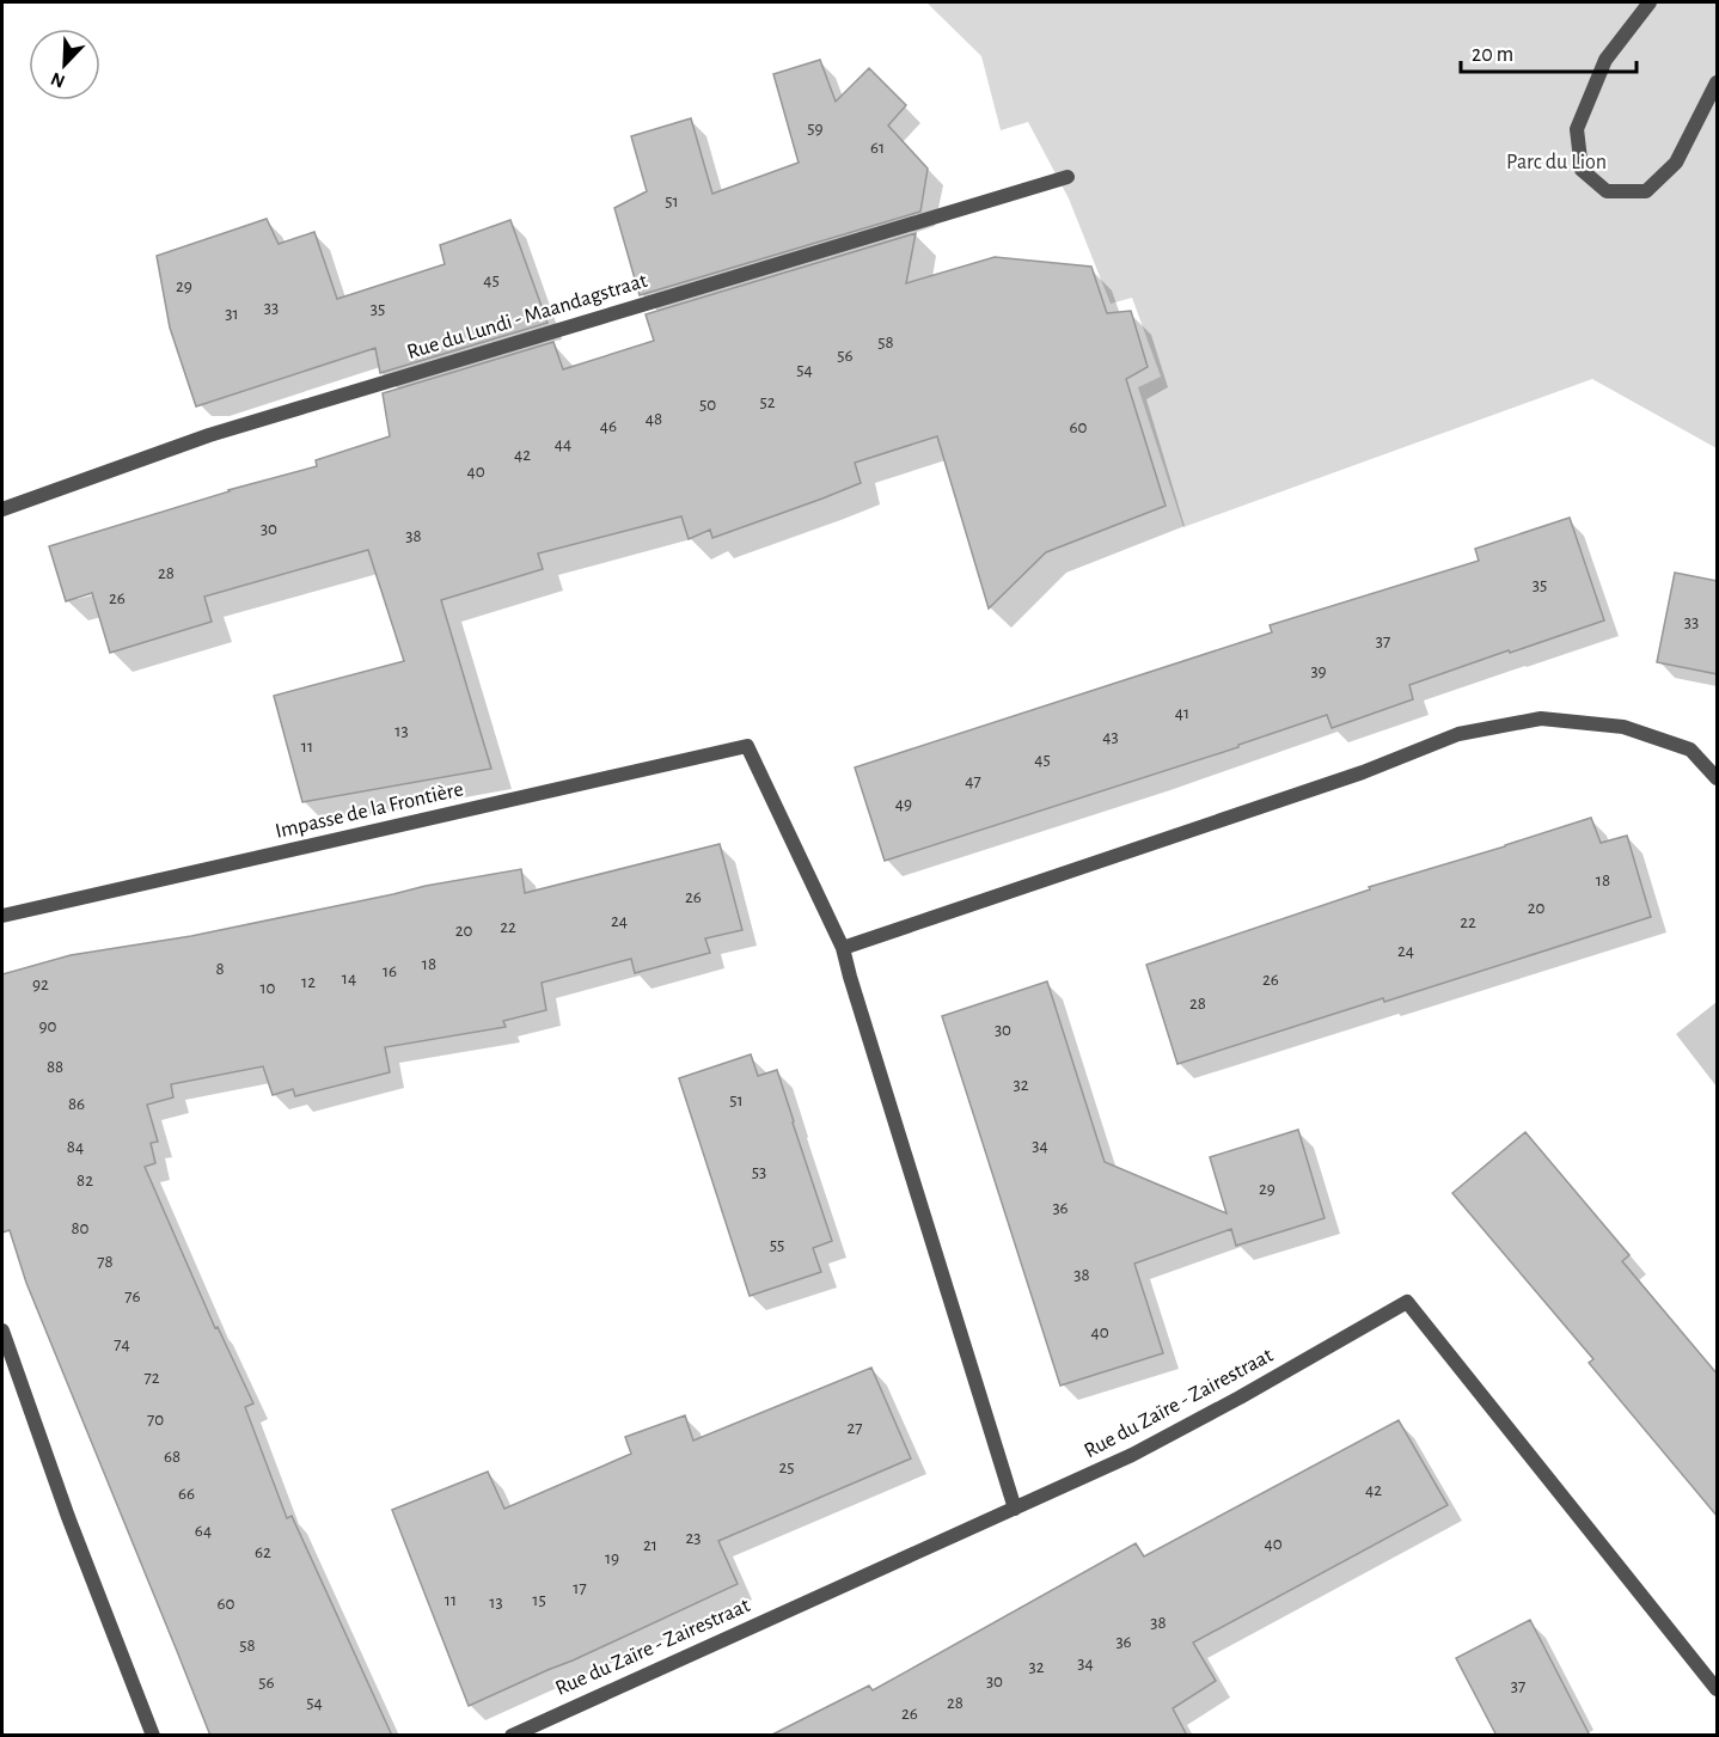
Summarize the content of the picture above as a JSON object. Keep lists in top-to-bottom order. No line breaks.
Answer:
{"streets":{"street":["Rue du Lundi - Maandagstraat","Impasse de la Frontière","Rue du Zaïre - Zairestraat"]},"parks":["Parc du Lion"],"house_numbers":["59","61","51","45","29","33","35","31","58","56","54","52","50","48","46","60","44","42","40","30","38","28","35","26","33","37","39","41","13","43","11","45","47","49","18","26","20","24","22","22","20","24","18","8","16","14","26","12","92","10","28","90","30","88","32","51","86","34","84","53","82","29","36","80","55","78","38","76","40","74","72","70","27","68","25","42","66","64","23","40","21","62","19","17","11","15","13","60","38","36","58","34","32","30","56","37","54","28","26"],"scale_bar":"20 m","north":"bottom left"}
